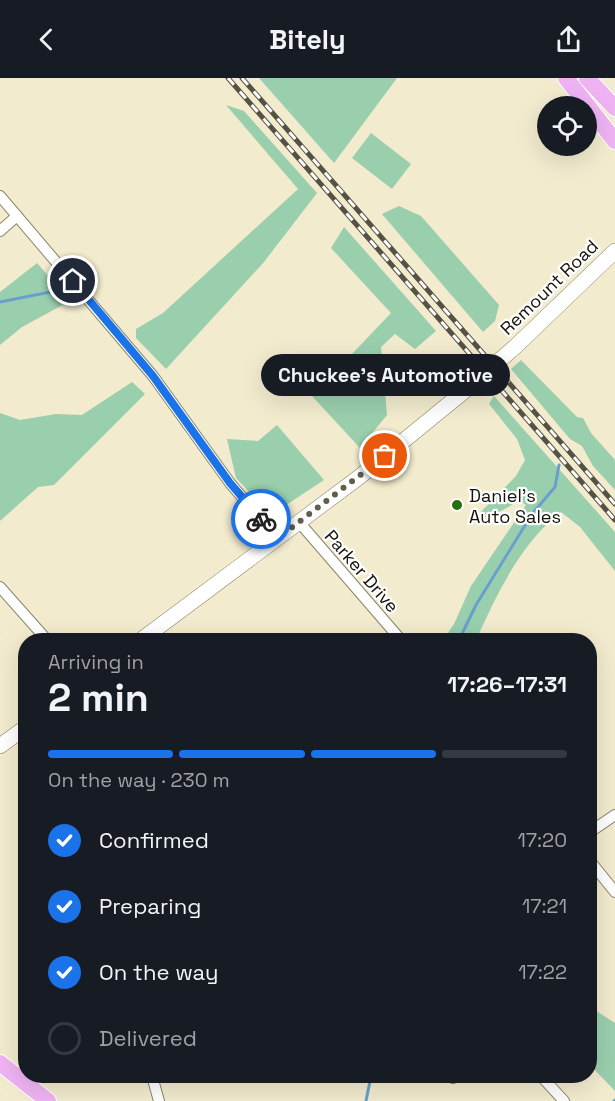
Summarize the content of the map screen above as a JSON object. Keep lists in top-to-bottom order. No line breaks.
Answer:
{"streets":{"main road":["Remount Road"],"street":["Parker Drive"]},"crossings":[["Remount Road","Parker Drive"]],"places":["Chuckee's Automotive","Daniel's Auto Sales"],"page":{"header":"Bitely","bubble":"Chuckee's Automotive","heading":["2 min","Arriving in","17:26–17:31"],"bar":"On the way · 230 m","list":[["Confirmed","17:20"],["Preparing","17:21"],["On the way","17:22"],"Delivered"]}}
